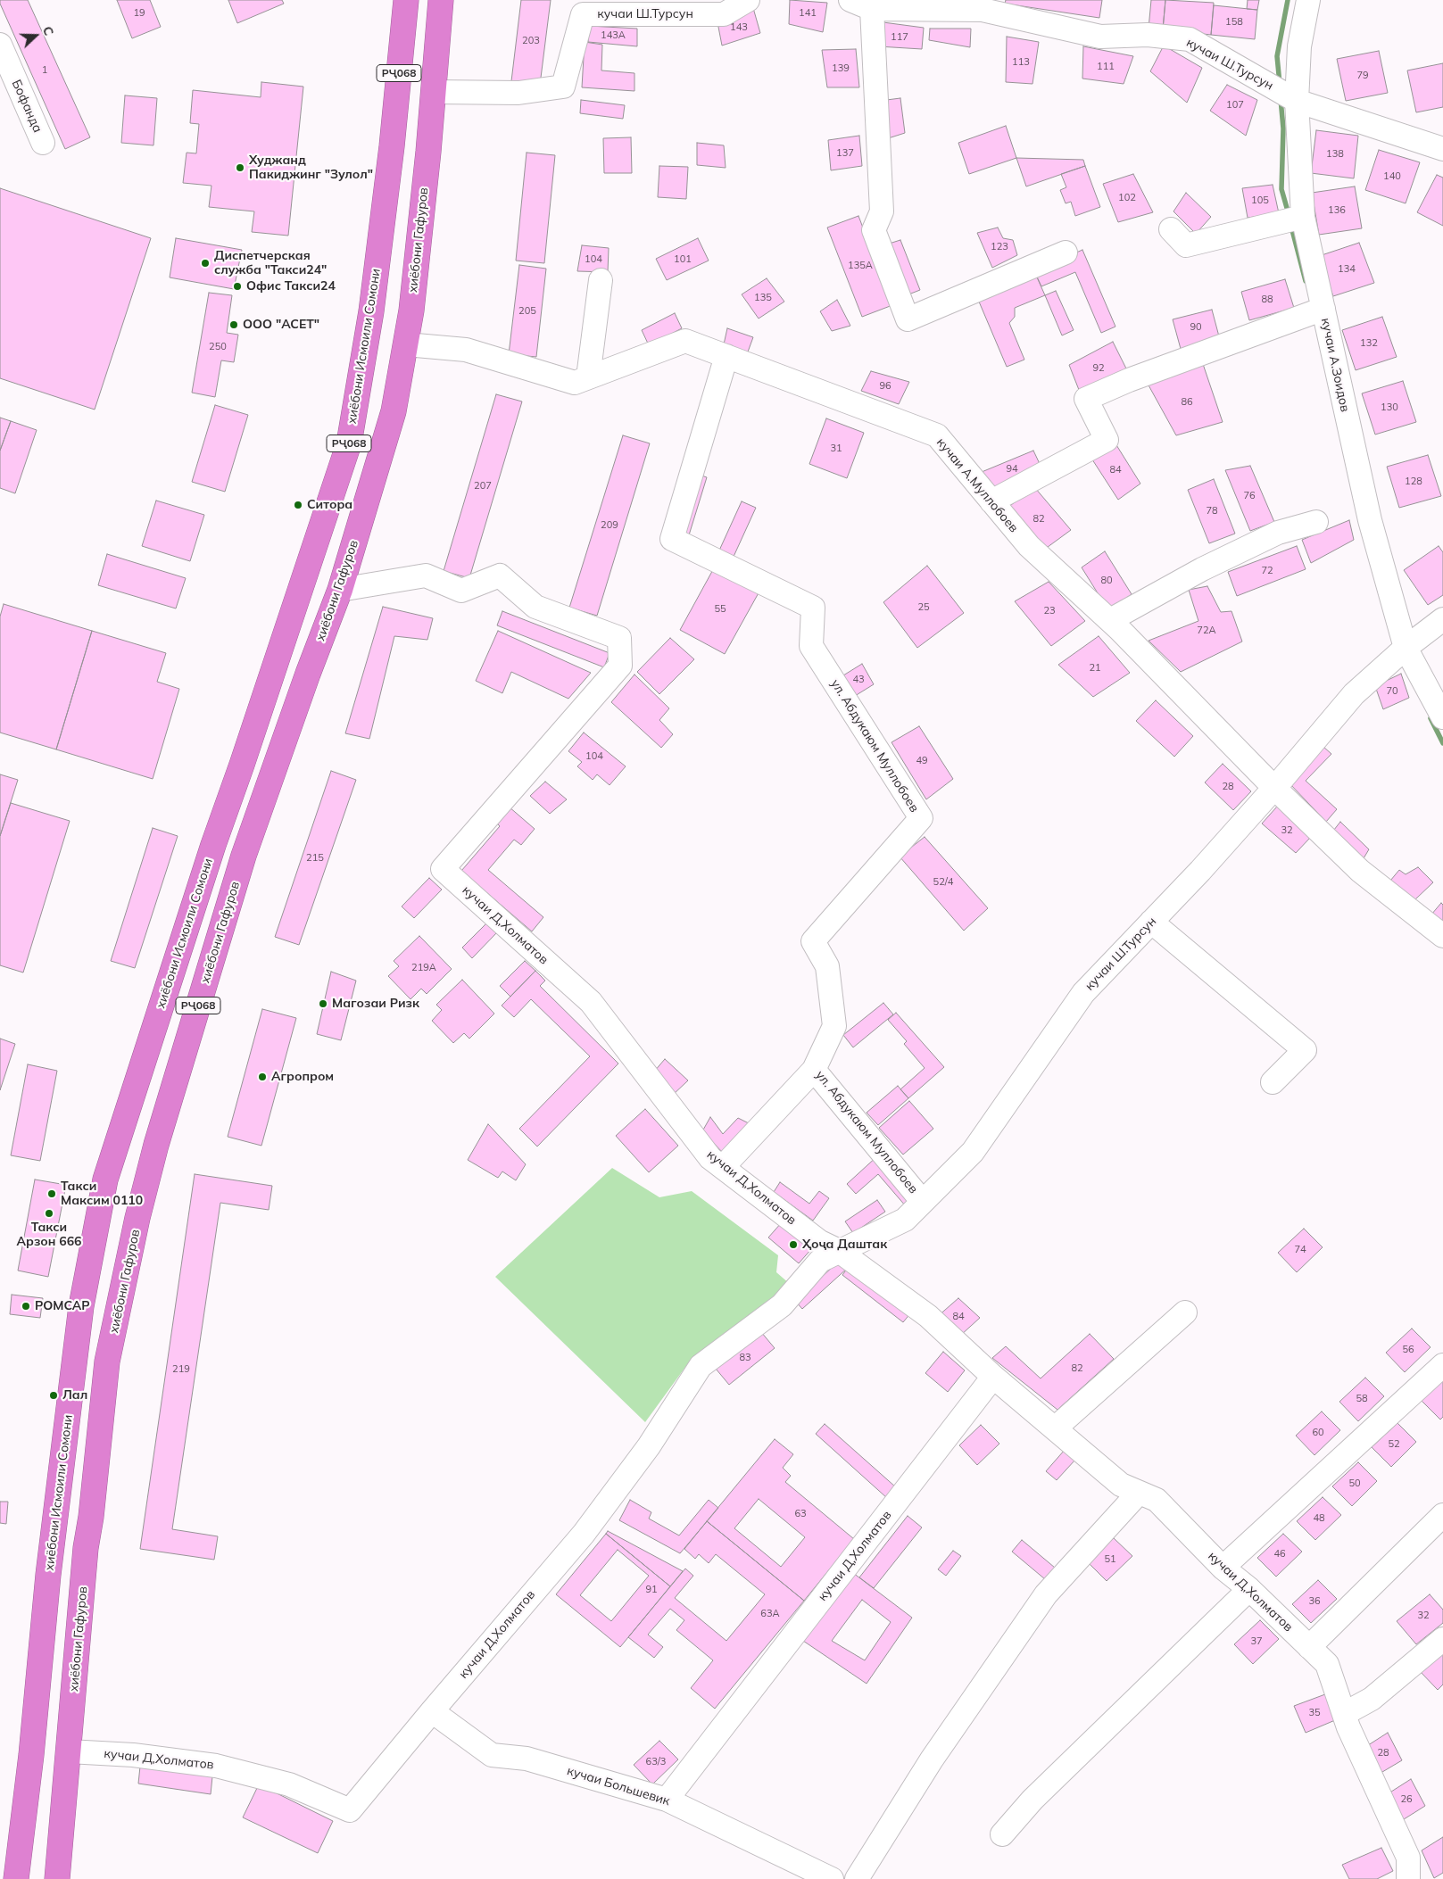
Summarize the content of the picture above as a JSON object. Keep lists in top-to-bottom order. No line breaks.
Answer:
{"streets":{"highway":["РҶ068","хиёбони Гафуров","хиёбони Исмоили Сомони"],"street":["кучаи Ш.Турсун","Бофанда","кучаи А.Зоидов","кучаи А.Муллобоев","ул. Абдукаюм Муллобоев","кучаи Д,Холматов","кучаи Большевик"]},"crossings":[["кучаи Ш.Турсун","хиёбони Гафуров"],["кучаи Ш.Турсун","кучаи А.Зоидов"],["кучаи Ш.Турсун","кучаи А.Муллобоев"],["кучаи Ш.Турсун","ул. Абдукаюм Муллобоев"],["кучаи Ш.Турсун","кучаи Д,Холматов"],["хиёбони Гафуров","кучаи Д,Холматов"],["кучаи А.Муллобоев","ул. Абдукаюм Муллобоев"],["кучаи Д,Холматов","кучаи Большевик"]],"places":["Худжанд Пакиджинг \"Зулол\"","Диспетчерская служба \"Такси24\"","Офис Такси24","ООО \"АСЕТ\"","Ситора","Магозаи Ризк","Агропром","Такси Максим 0110","Такси Арзон 666","Ҳоҷа Даштак","РОМСАР","Лал"],"house_numbers":["19","141","158","143","143А","117","203","113","111","139","1","79","107","137","138","140","102","105","136","123","104","101","135А","134","135","88","205","90","132","250","92","96","86","130","31","94","84","128","207","76","78","82","209","72","80","25","55","23","72А","21","43","70","104","49","28","32","215","52/4","219А","74","84","56","83","82","219","58","60","52","50","63","48","46","51","91","36","63А","32","37","35","28","63/3","26"],"north":"right"}
